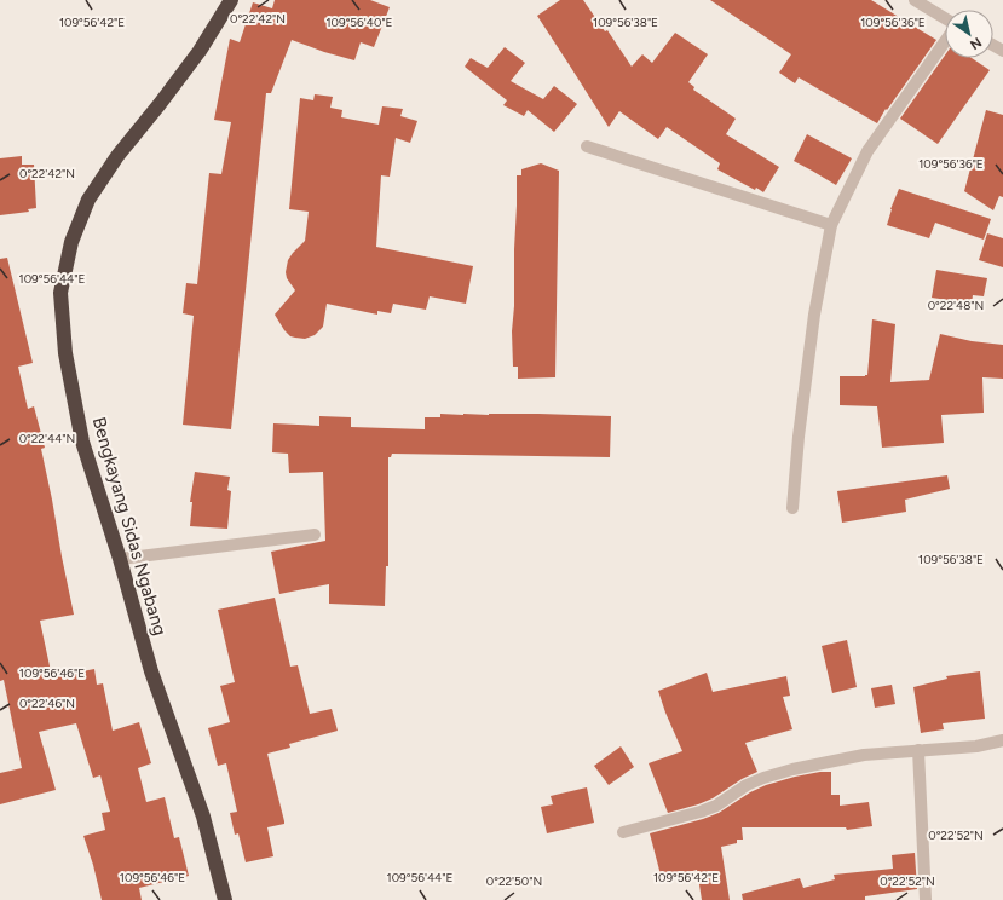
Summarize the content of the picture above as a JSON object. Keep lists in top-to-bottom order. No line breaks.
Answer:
{"streets":{"highway":["Bengkayang Sidas Ngabang"]},"north":"bottom right","coordinates":["0°22'42\"N","109°56'42\"E","109°56'40\"E","109°56'38\"E","109°56'36\"E","109°56'44\"E","0°22'48\"N","0°22'44\"N","109°56'46\"E","0°22'46\"N","0°22'52\"N","0°22'50\"N"]}
